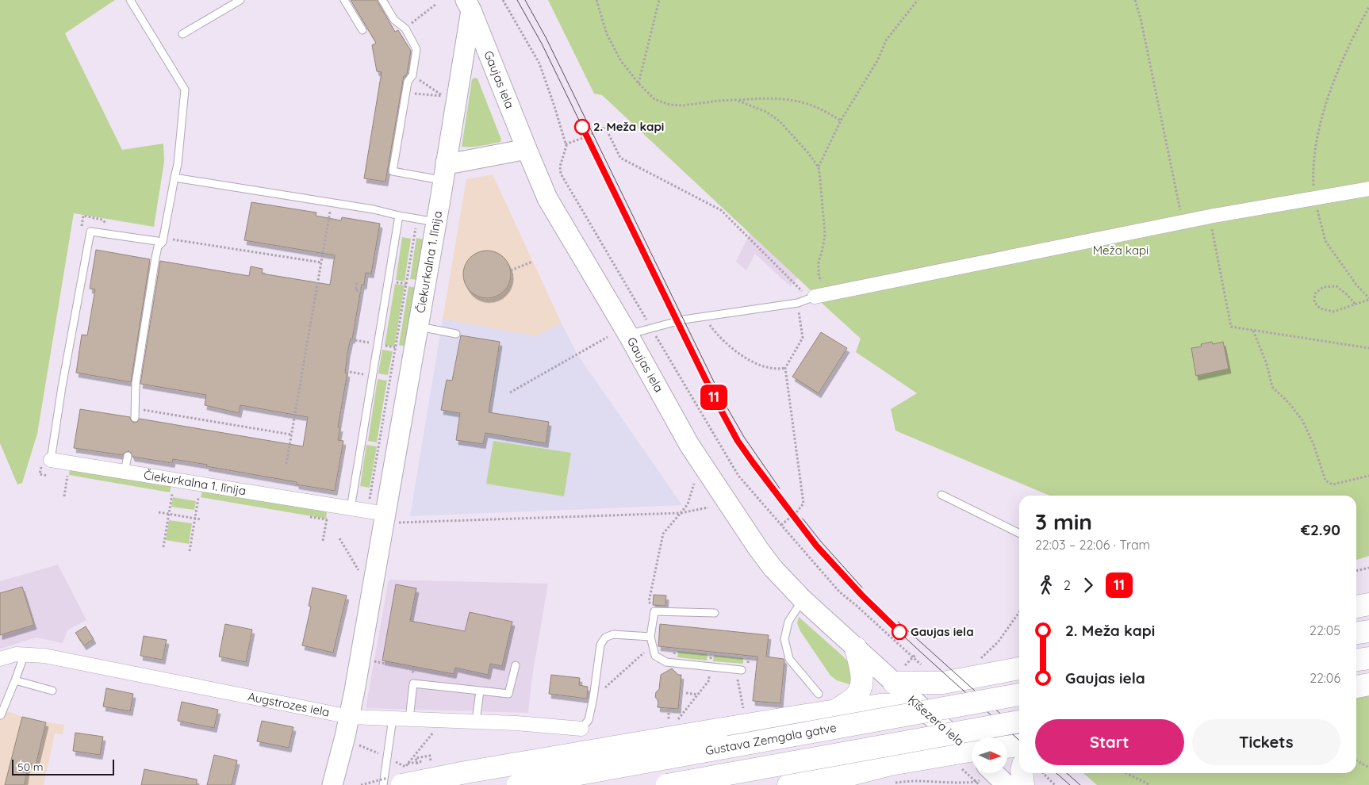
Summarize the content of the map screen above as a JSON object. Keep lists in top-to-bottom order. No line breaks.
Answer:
{"streets":{"main road":["Gustava Zemgala gatve"],"street":["Gaujas iela","Čiekurkalna 1. līnija","Augstrozes iela","Ķīšezera iela"]},"crossings":[["Gaujas iela","Čiekurkalna 1. līnija"],["Gaujas iela","Ķīšezera iela"],["Čiekurkalna 1. līnija","Augstrozes iela"]],"parks":["Meža kapi"],"places":["2. Meža kapi","Gaujas iela"],"lines":["tram line 11"],"scale_bar":"50 m","north":"right","page":{"on_map":"11","heading":["3 min","22:03 – 22:06 · Tram","€2.90"],"legs":["2","11"],"list":[{"name":"2. Meža kapi","value":"22:05"},{"name":"Gaujas iela","value":"22:06"}],"buttons":["Start","Tickets"],"scale":"50 m"}}
